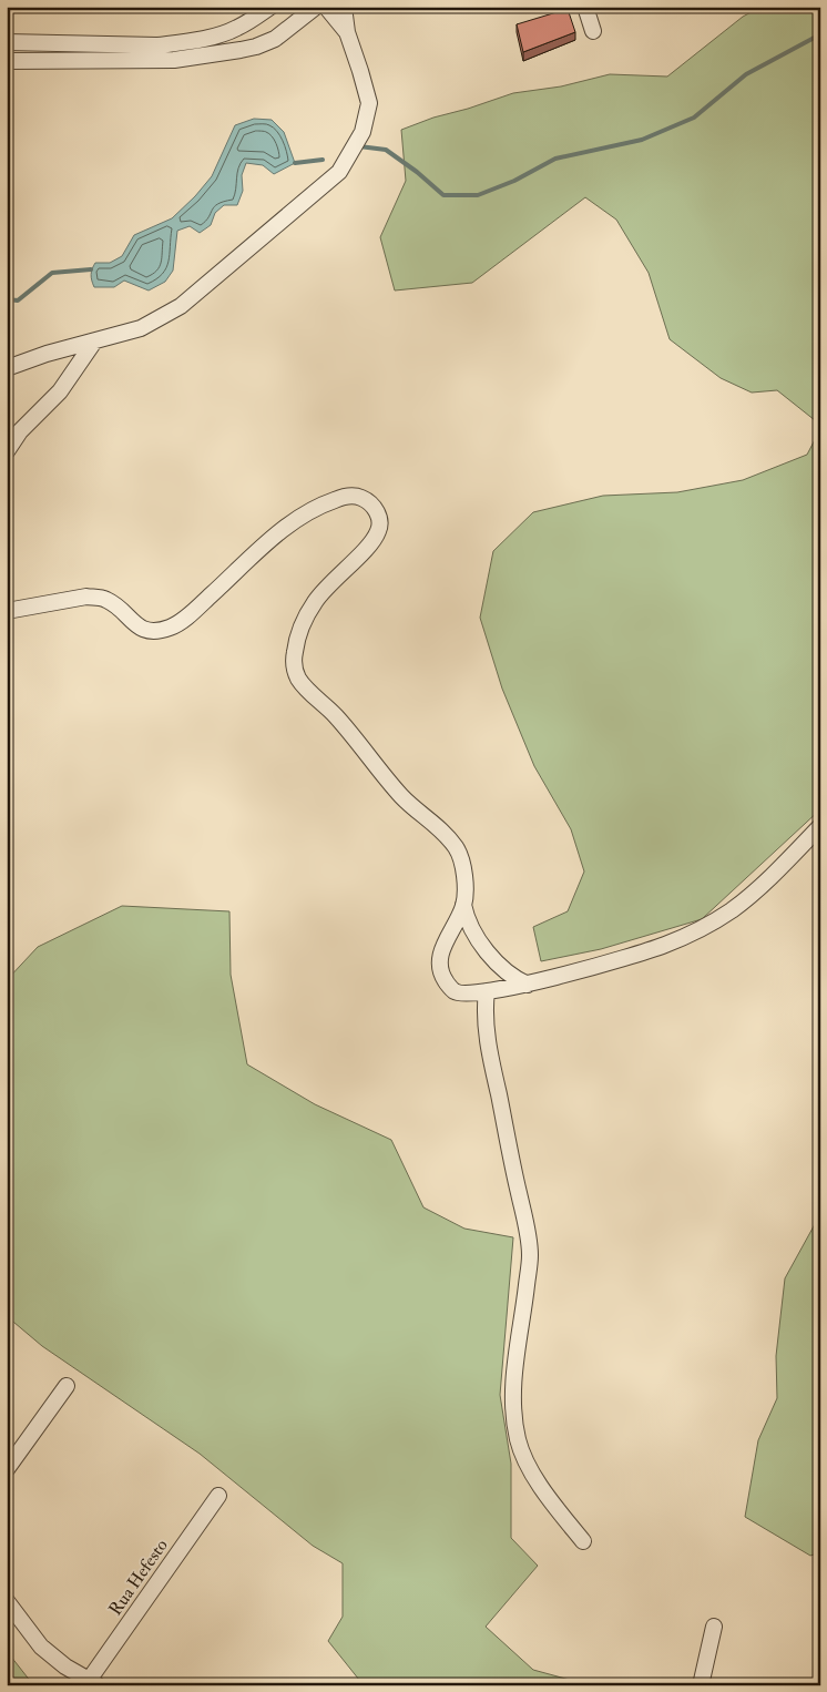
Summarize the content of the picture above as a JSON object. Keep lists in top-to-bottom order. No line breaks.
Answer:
{"streets":{"street":["Rua Hefesto"]}}
